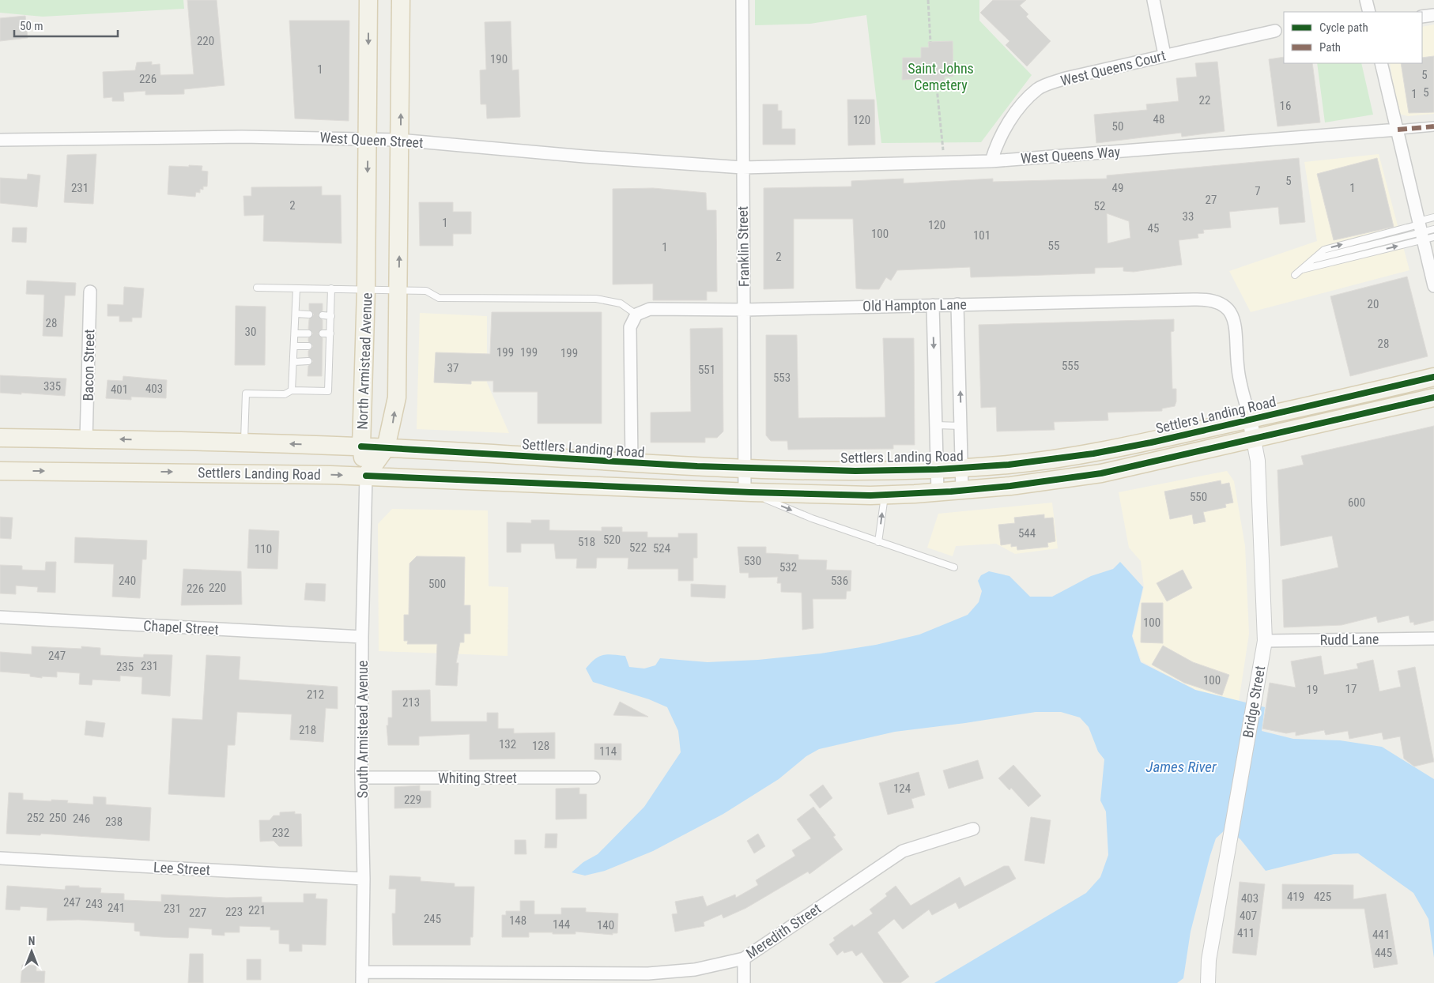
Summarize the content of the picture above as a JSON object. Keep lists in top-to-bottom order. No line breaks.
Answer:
{"streets":{"main road":["North Armistead Avenue","Settlers Landing Road"],"street":["West Queens Court","West Queen Street","West Queens Way","Franklin Street","Old Hampton Lane","Bacon Street","Chapel Street","Rudd Lane","Bridge Street","South Armistead Avenue","Whiting Street","Lee Street","Meredith Street"]},"crossings":[["West Queens Court","West Queens Way"],["West Queen Street","West Queens Way"],["West Queen Street","Franklin Street"],["West Queen Street","North Armistead Avenue"],["West Queens Way","Franklin Street"],["Franklin Street","Old Hampton Lane"],["Franklin Street","Settlers Landing Road"],["Old Hampton Lane","Settlers Landing Road"],["Old Hampton Lane","Bridge Street"],["North Armistead Avenue","Settlers Landing Road"],["North Armistead Avenue","South Armistead Avenue"],["Bacon Street","Settlers Landing Road"],["Settlers Landing Road","Bridge Street"],["Settlers Landing Road","South Armistead Avenue"],["Chapel Street","South Armistead Avenue"],["Rudd Lane","Bridge Street"],["South Armistead Avenue","Whiting Street"],["South Armistead Avenue","Lee Street"],["South Armistead Avenue","Meredith Street"]],"water":["James River"],"parks":["Saint Johns Cemetery"],"house_numbers":["220","190","1","5","226","5","1","22","16","48","120","50","5","231","49","1","7","27","2","52","33","1","120","45","100","101","55","1","2","20","28","30","28","199","199","199","555","37","551","553","335","403","401","550","600","544","520","518","522","524","110","530","532","240","536","500","220","226","100","247","231","235","100","17","19","212","213","218","132","128","114","124","229","252","250","246","238","232","419","425","403","247","243","241","231","221","223","227","407","245","148","144","140","411","441","445"],"legend":["Cycle path","Path"],"scale_bar":"50 m","north":"top"}
